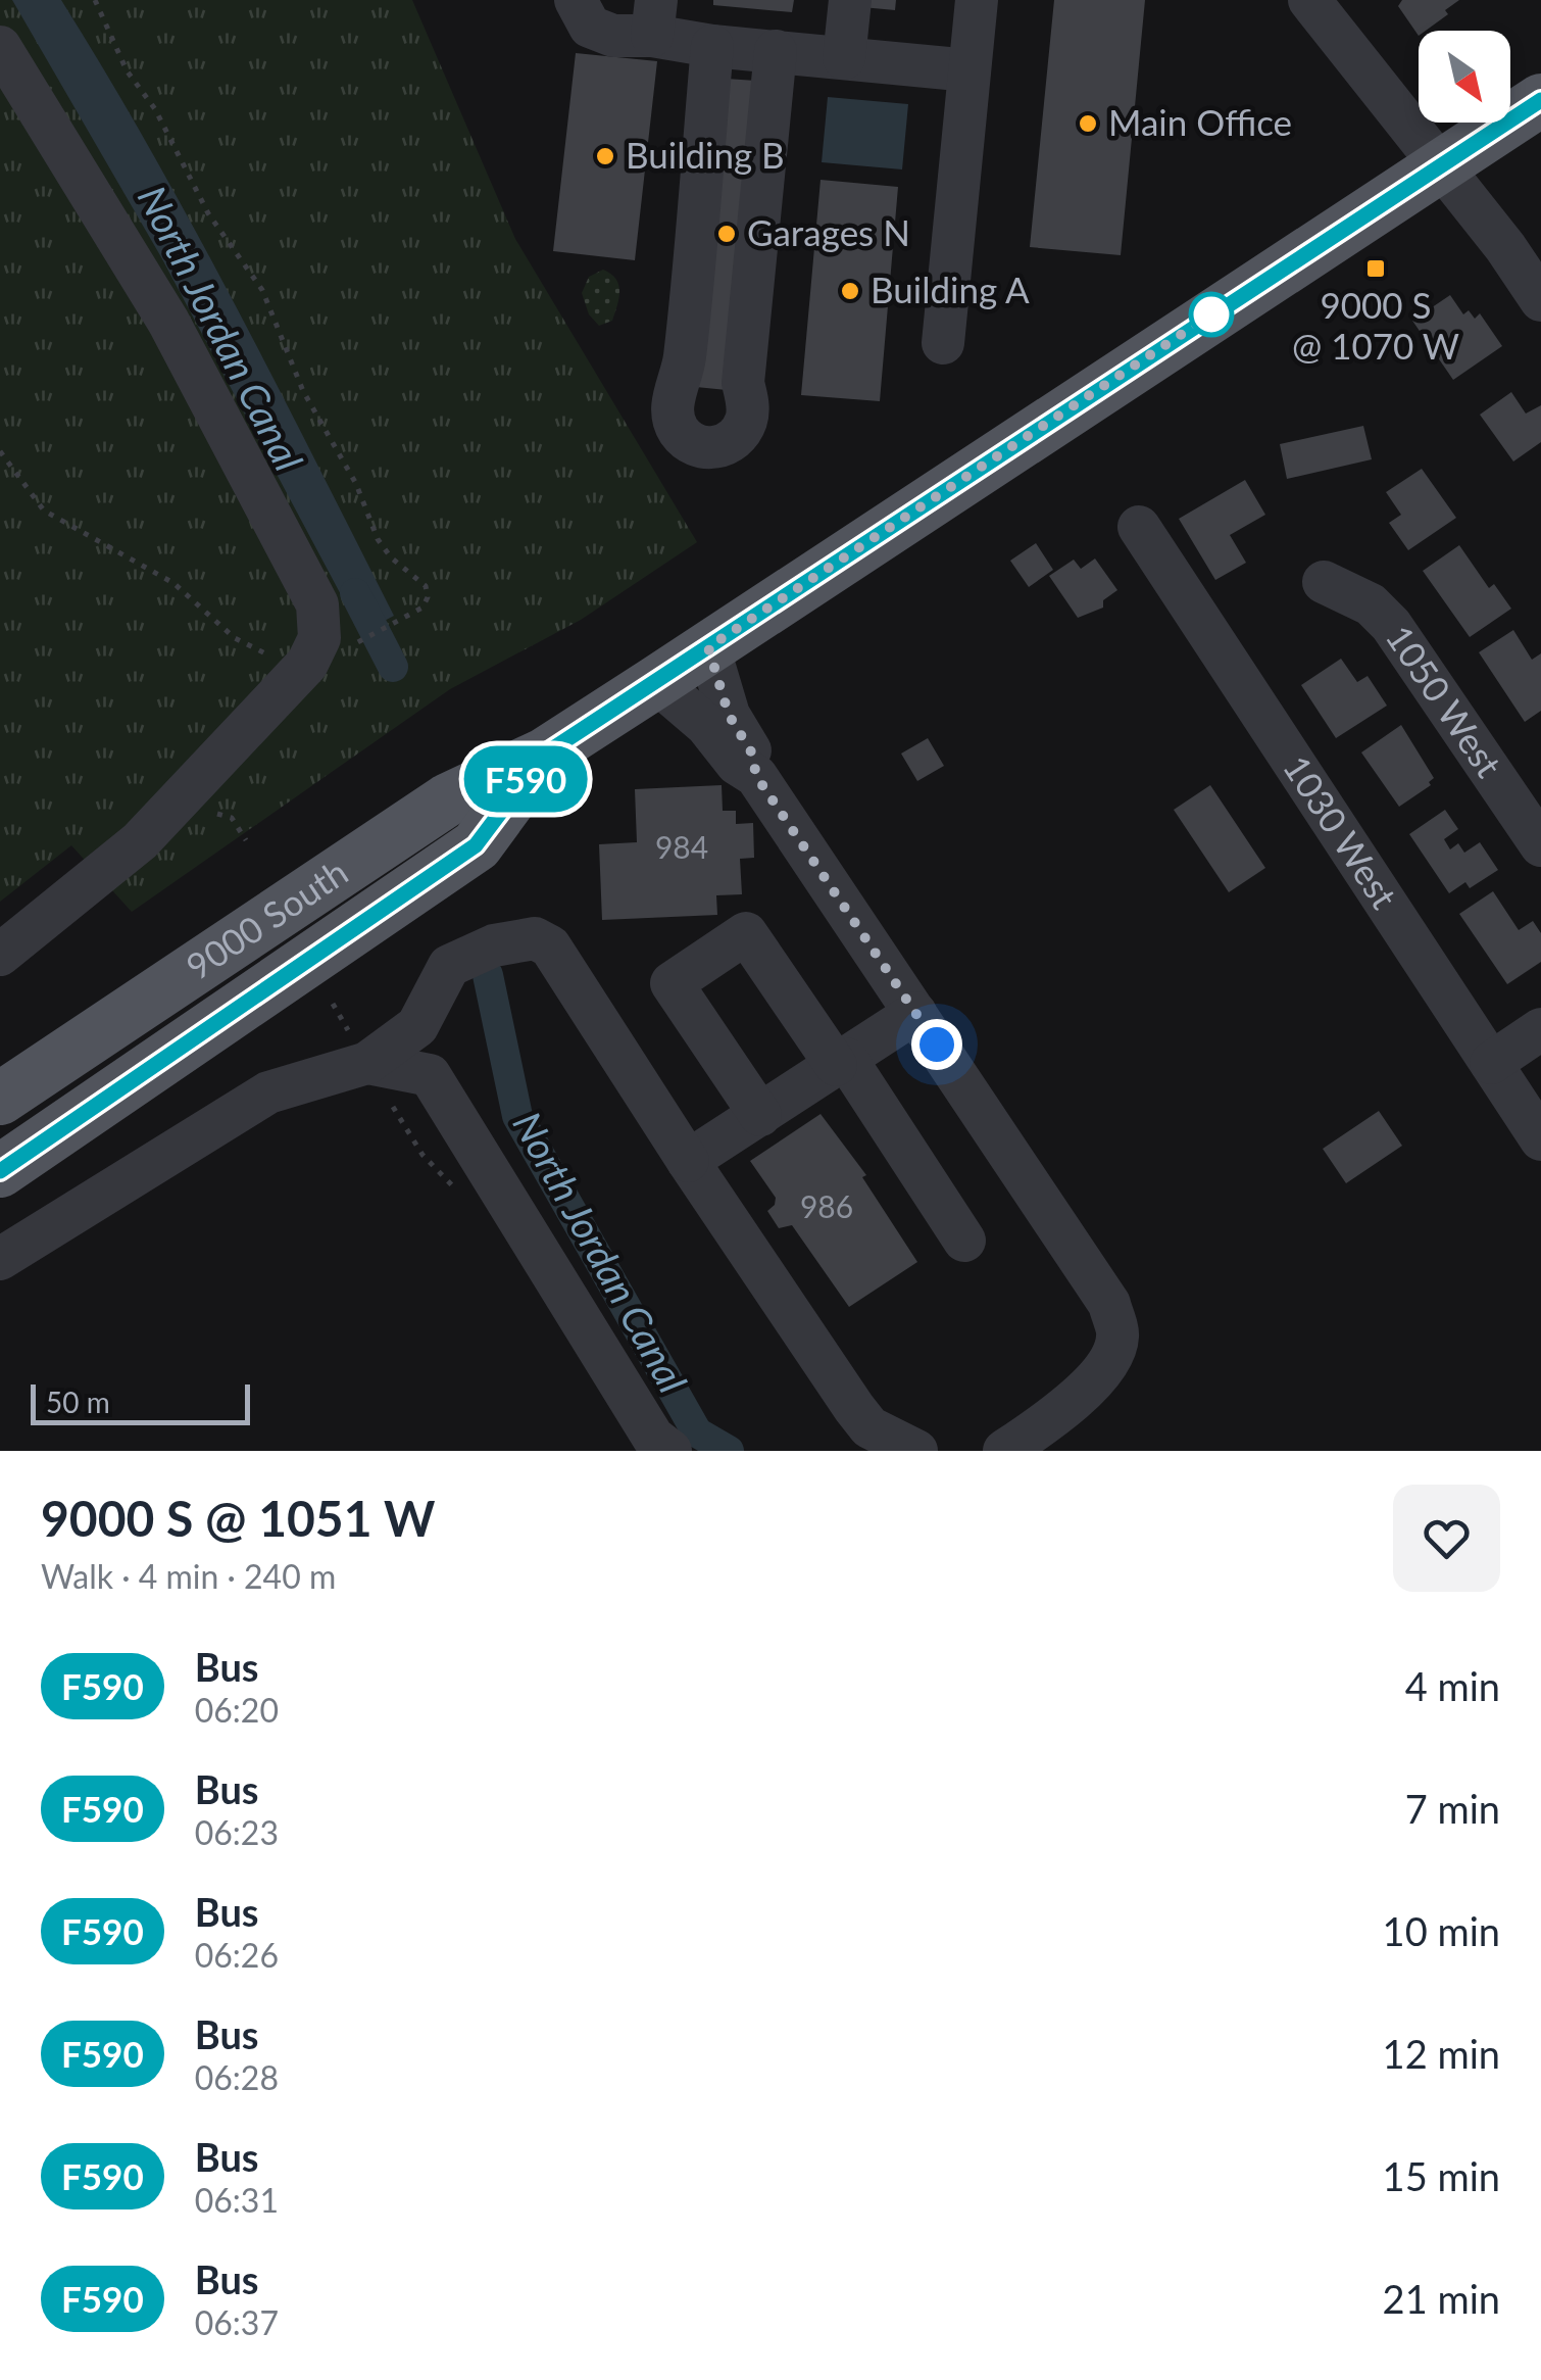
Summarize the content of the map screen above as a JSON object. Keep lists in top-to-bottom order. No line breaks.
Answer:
{"streets":{"main road":["9000 South"],"street":["1050 West","1030 West"]},"water":["North Jordan Canal"],"places":{"other":["Main Office","Building B","Garages N","Building A"],"transit":["9000 S @ 1070 W"]},"lines":["bus line F590"],"house_numbers":["984","986"],"scale_bar":"50 m","north":"bottom right","page":{"on_map":"F590","scale":"50 m","heading":["9000 S @ 1051 W","Walk · 4 min · 240 m"],"list":[{"mark":"F590","name":"Bus","note":"06:20","value":"4 min"},{"mark":"F590","name":"Bus","note":"06:23","value":"7 min"},{"mark":"F590","name":"Bus","note":"06:26","value":"10 min"},{"mark":"F590","name":"Bus","note":"06:28","value":"12 min"},{"mark":"F590","name":"Bus","note":"06:31","value":"15 min"},{"mark":"F590","name":"Bus","note":"06:37","value":"21 min"}]}}
